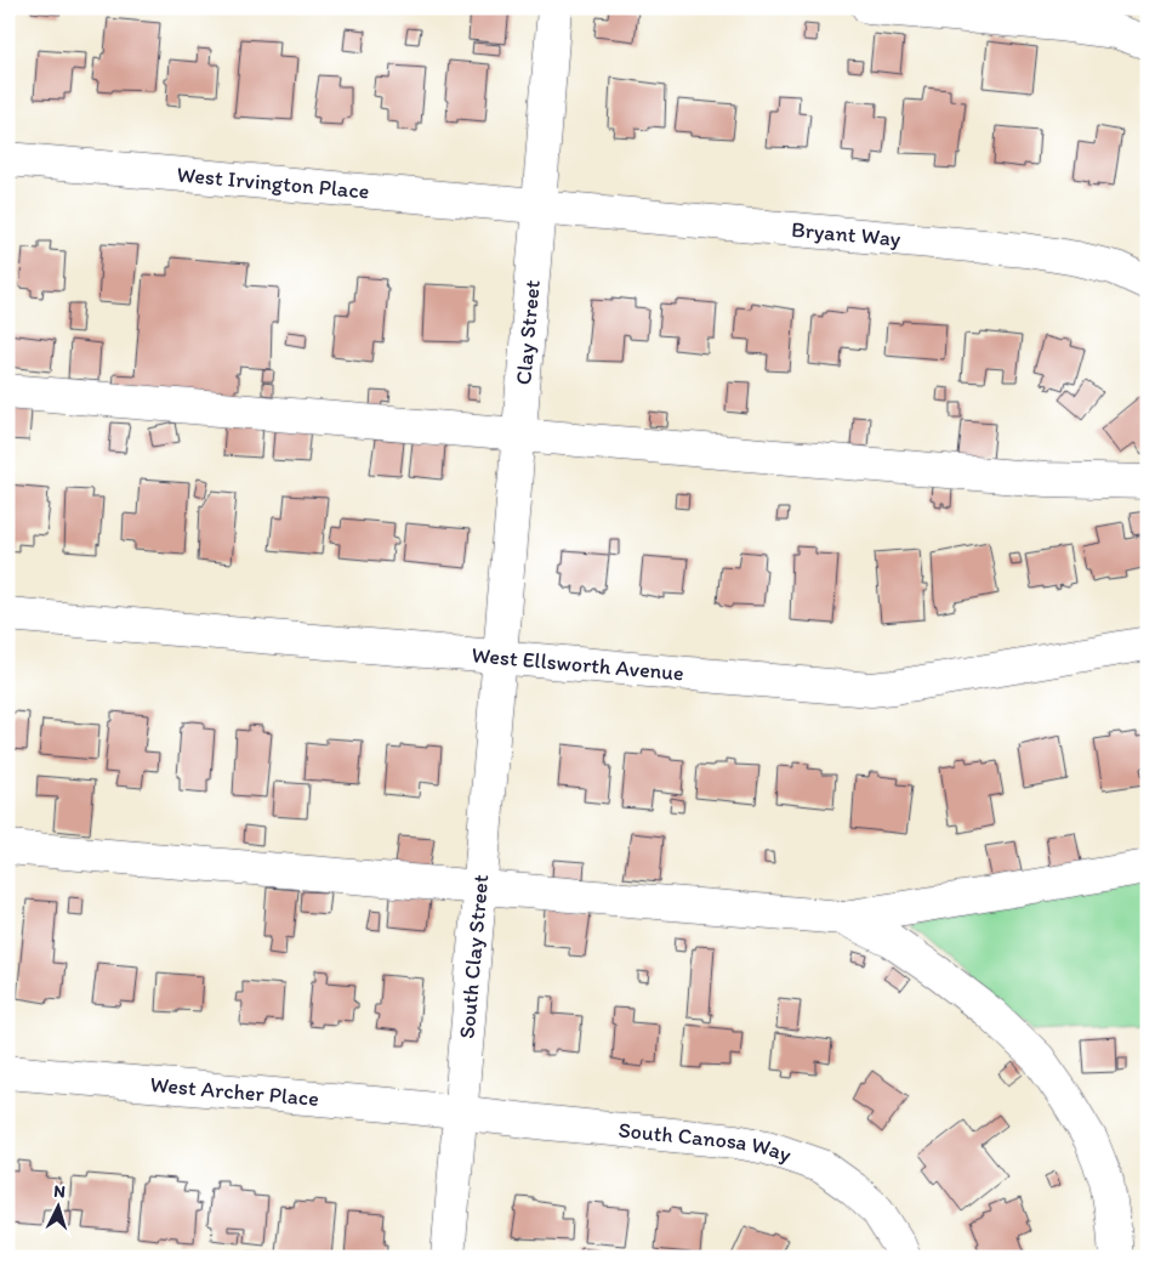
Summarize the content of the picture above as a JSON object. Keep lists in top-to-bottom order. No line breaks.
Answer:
{"streets":{"street":["West Irvington Place","Bryant Way","Clay Street","West Ellsworth Avenue","South Clay Street","West Archer Place","South Canosa Way"]},"crossings":[["West Irvington Place","Bryant Way"],["West Irvington Place","Clay Street"],["Bryant Way","Clay Street"],["Clay Street","West Ellsworth Avenue"],["Clay Street","South Clay Street"],["West Ellsworth Avenue","South Clay Street"],["South Clay Street","West Archer Place"],["South Clay Street","South Canosa Way"],["West Archer Place","South Canosa Way"]],"north":"top"}
